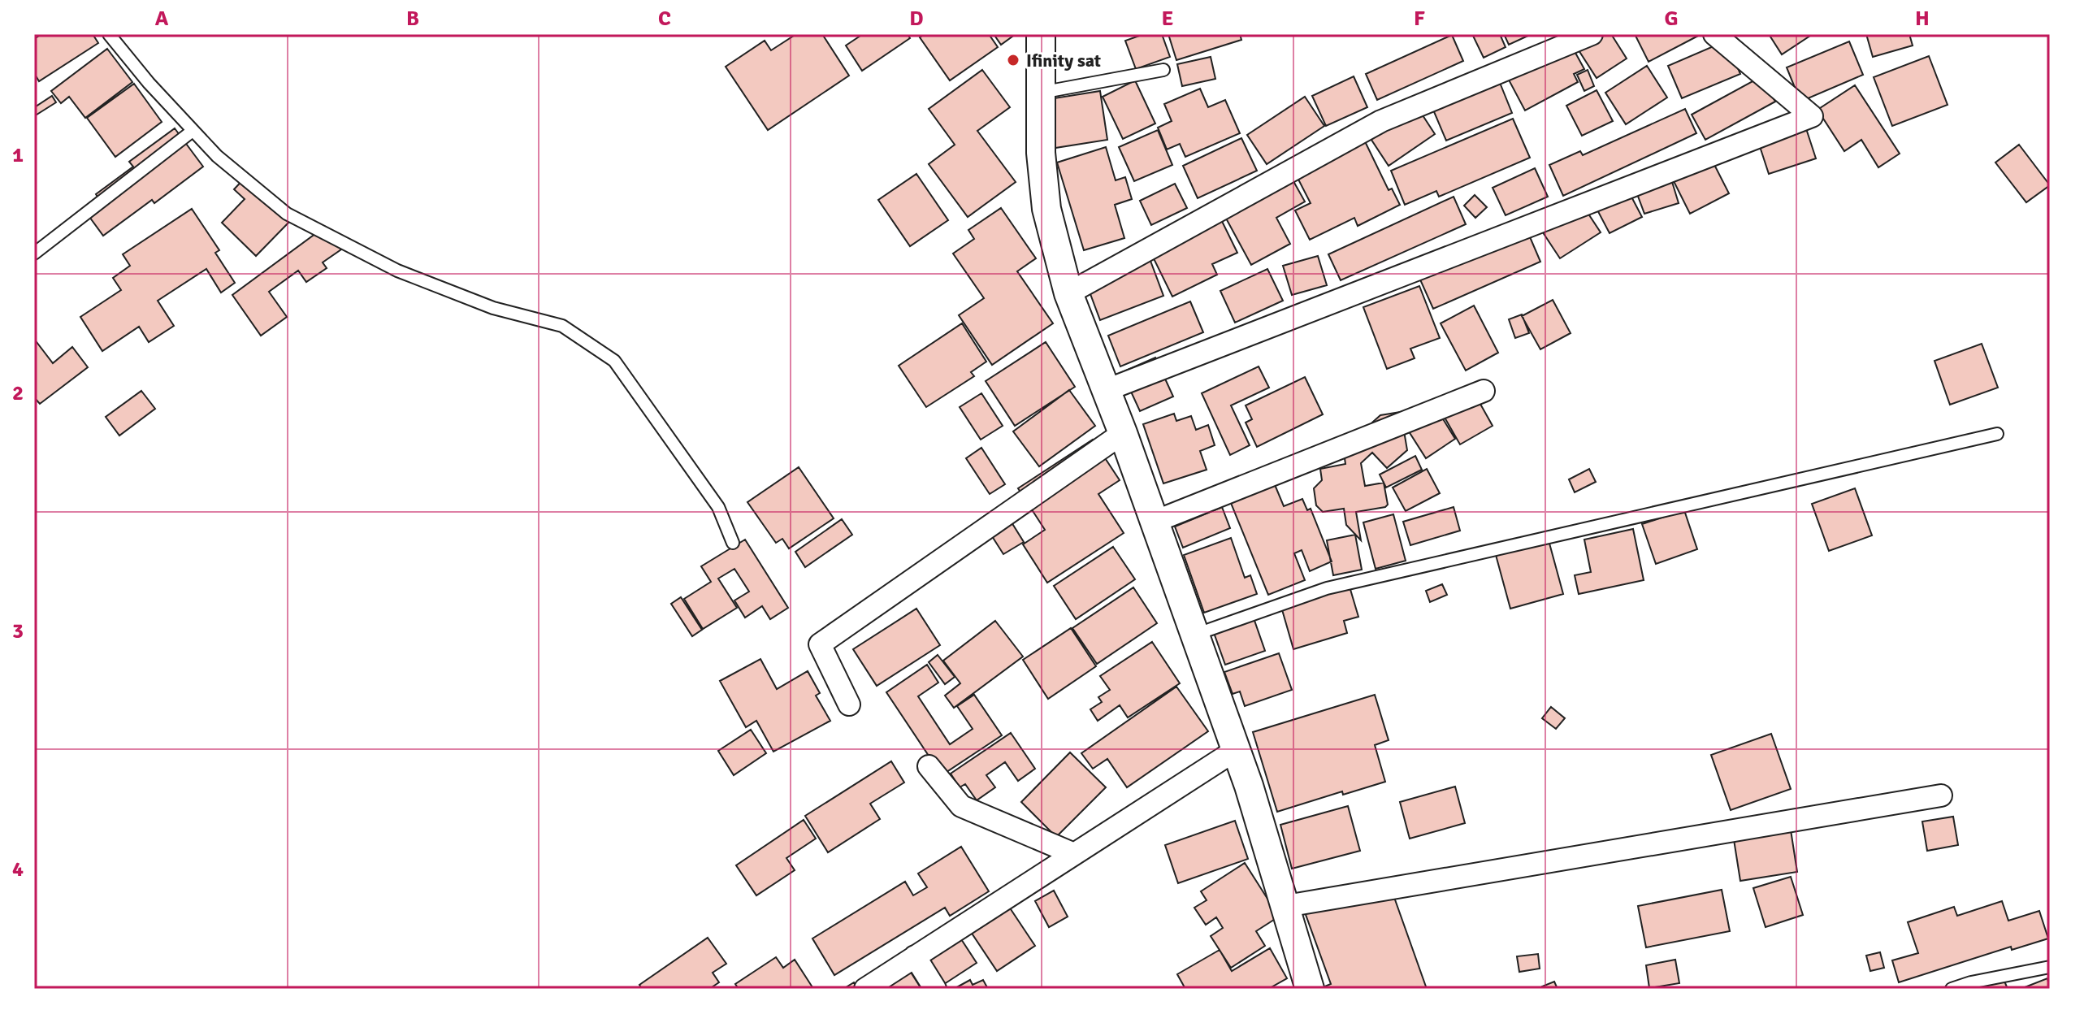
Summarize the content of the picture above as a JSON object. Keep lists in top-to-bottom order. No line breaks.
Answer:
{"places":["Ifinity sat"],"grid":{"columns":["A","B","C","D","E","F","G","H"],"rows":["1","2","3","4"]}}
